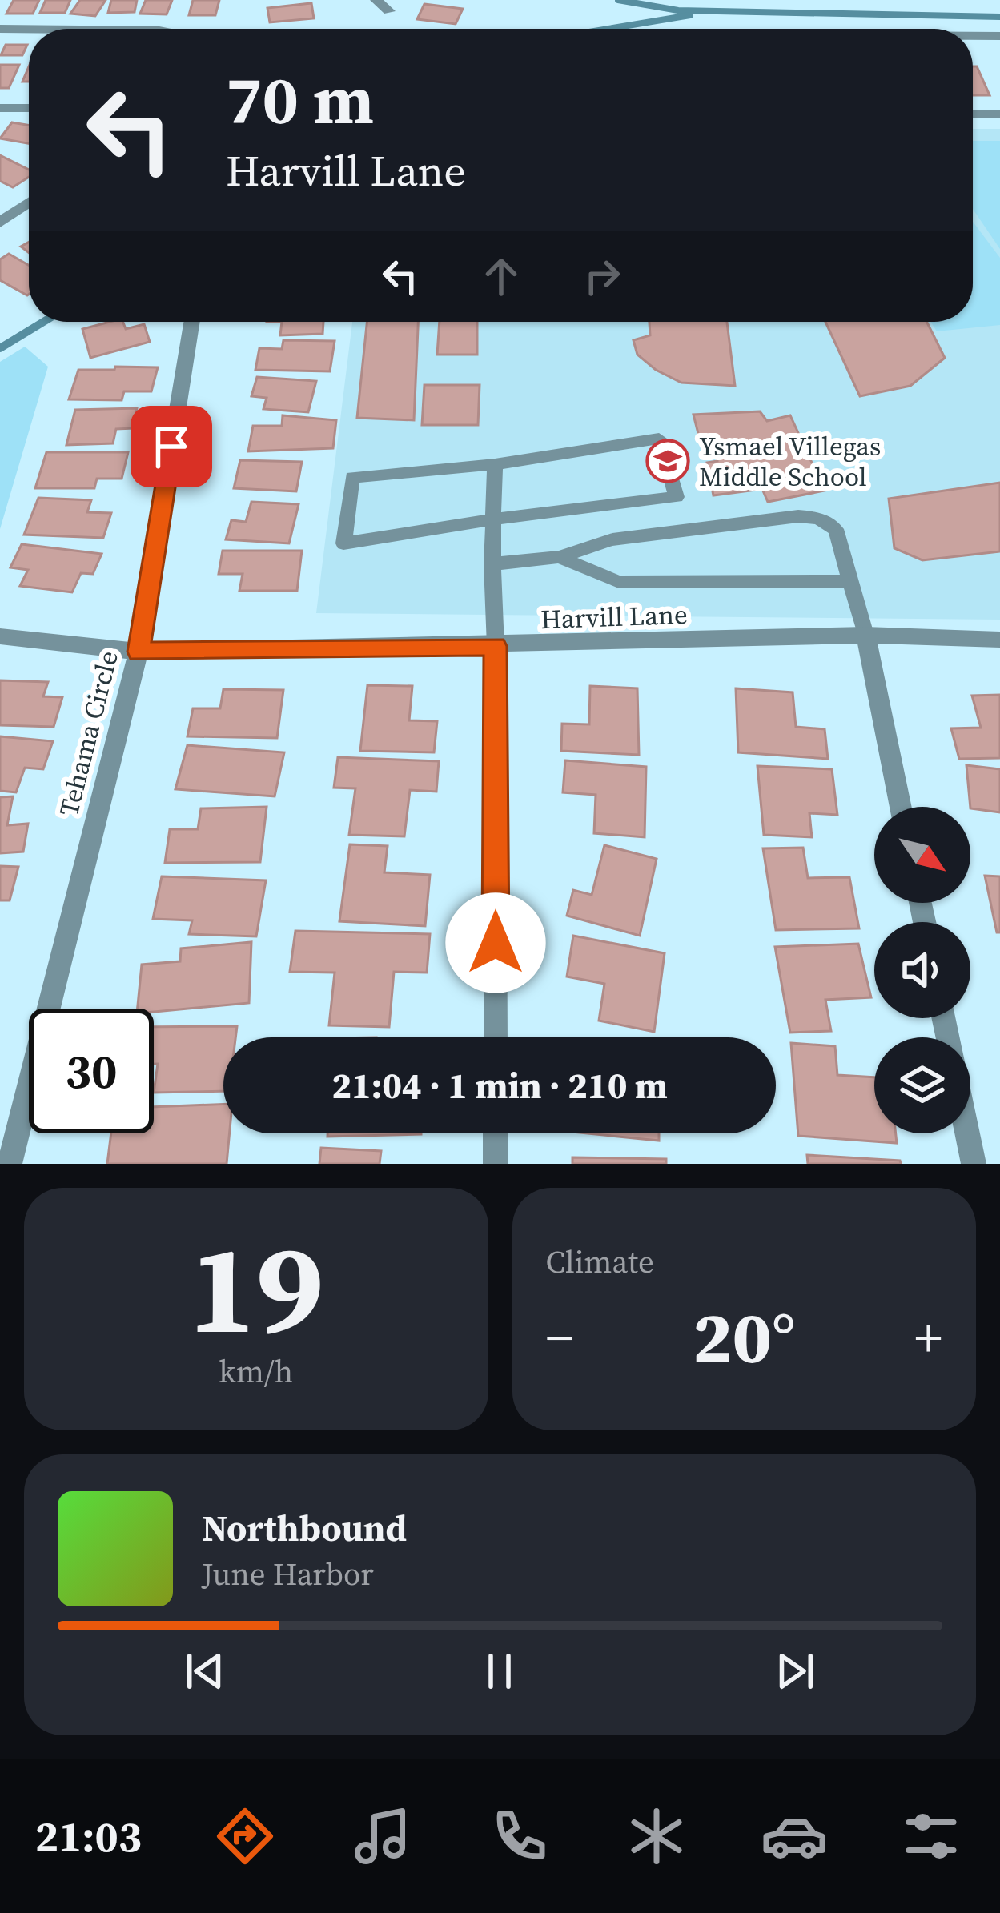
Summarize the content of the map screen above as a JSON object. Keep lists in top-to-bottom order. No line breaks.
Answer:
{"streets":{"street":["Harvill Lane","Tehama Circle"]},"crossings":[["Harvill Lane","Tehama Circle"]],"places":{"school or university":["Ysmael Villegas Middle School"]},"north":"bottom right","page":{"turn":["70 m","Harvill Lane"],"limit":"30","trip":"21:04 · 1 min · 210 m","tile":[["19","km/h"],"Climate"],"heat":["−","20°","+"],"song":["Northbound","June Harbor"],"tabs":"21:03"}}
